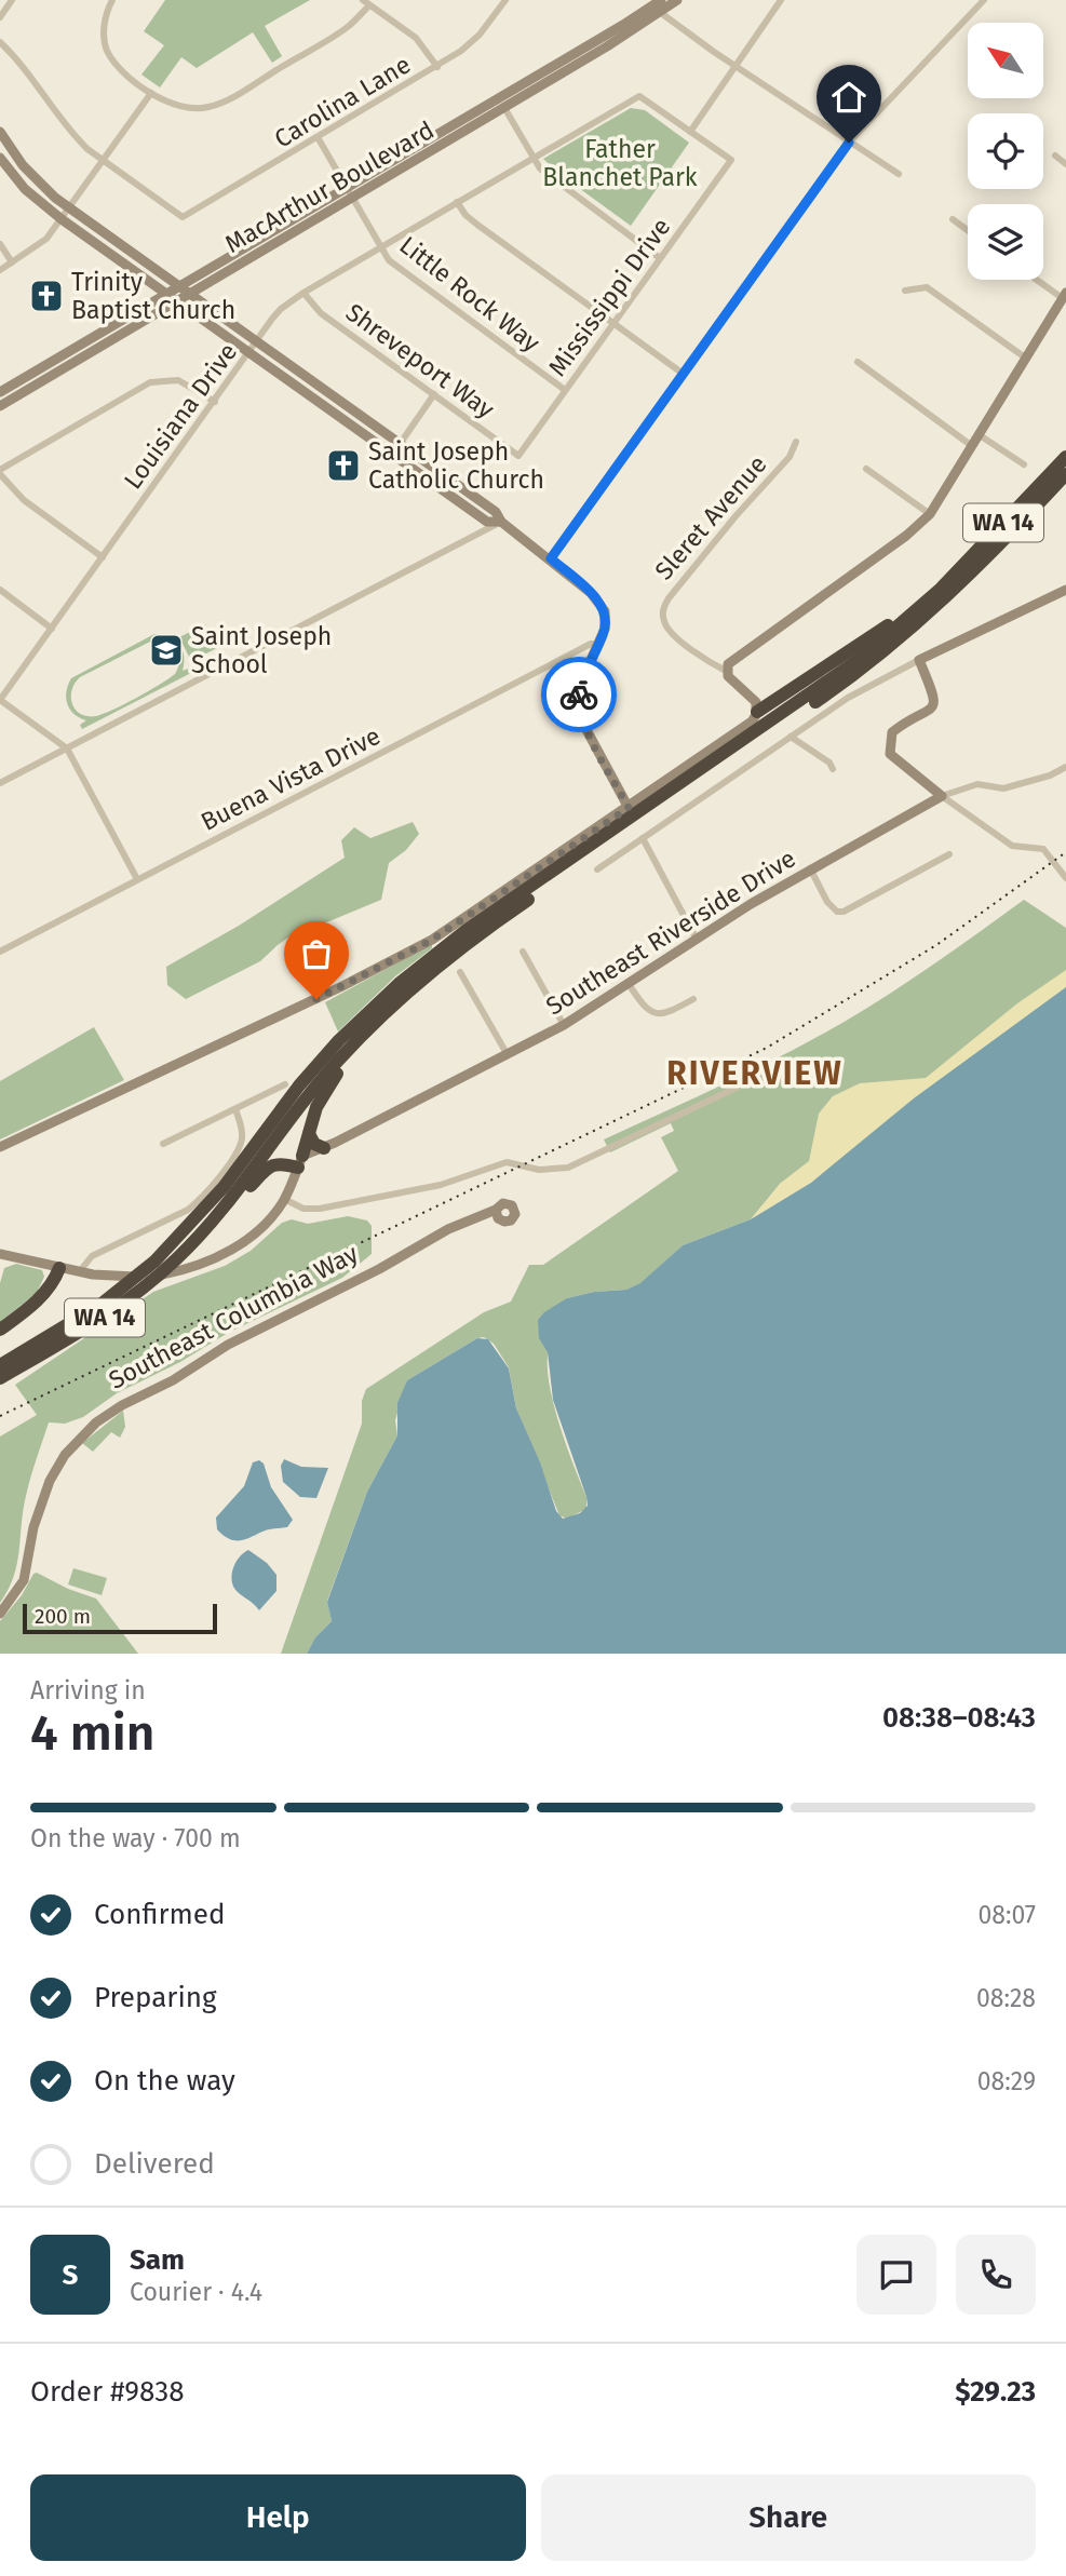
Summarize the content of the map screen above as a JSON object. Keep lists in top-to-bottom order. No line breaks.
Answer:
{"streets":{"highway":["WA 14"],"street":["Carolina Lane","MacArthur Boulevard","Little Rock Way","Mississippi Drive","Shreveport Way","Louisiana Drive","Sleret Avenue","Buena Vista Drive","Southeast Riverside Drive","Southeast Columbia Way"]},"crossings":[["Carolina Lane","Little Rock Way"],["MacArthur Boulevard","Little Rock Way"],["Little Rock Way","Mississippi Drive"],["Little Rock Way","Louisiana Drive"],["Mississippi Drive","Shreveport Way"],["Mississippi Drive","Louisiana Drive"],["Shreveport Way","Louisiana Drive"]],"districts":["RIVERVIEW"],"parks":["Father Blanchet Park"],"places":{"church":["Trinity Baptist Church","Saint Joseph Catholic Church"],"school or university":["Saint Joseph School"]},"scale_bar":"200 m","north":"top left","page":{"scale":"200 m","heading":["4 min","Arriving in","08:38–08:43"],"panel":["Sam","Courier · 4.4","Order #9838","$29.23"],"bar":"On the way · 700 m","list":[["Confirmed","08:07"],["Preparing","08:28"],["On the way","08:29"],"Delivered"],"round":"S","buttons":["Help","Share"]}}
